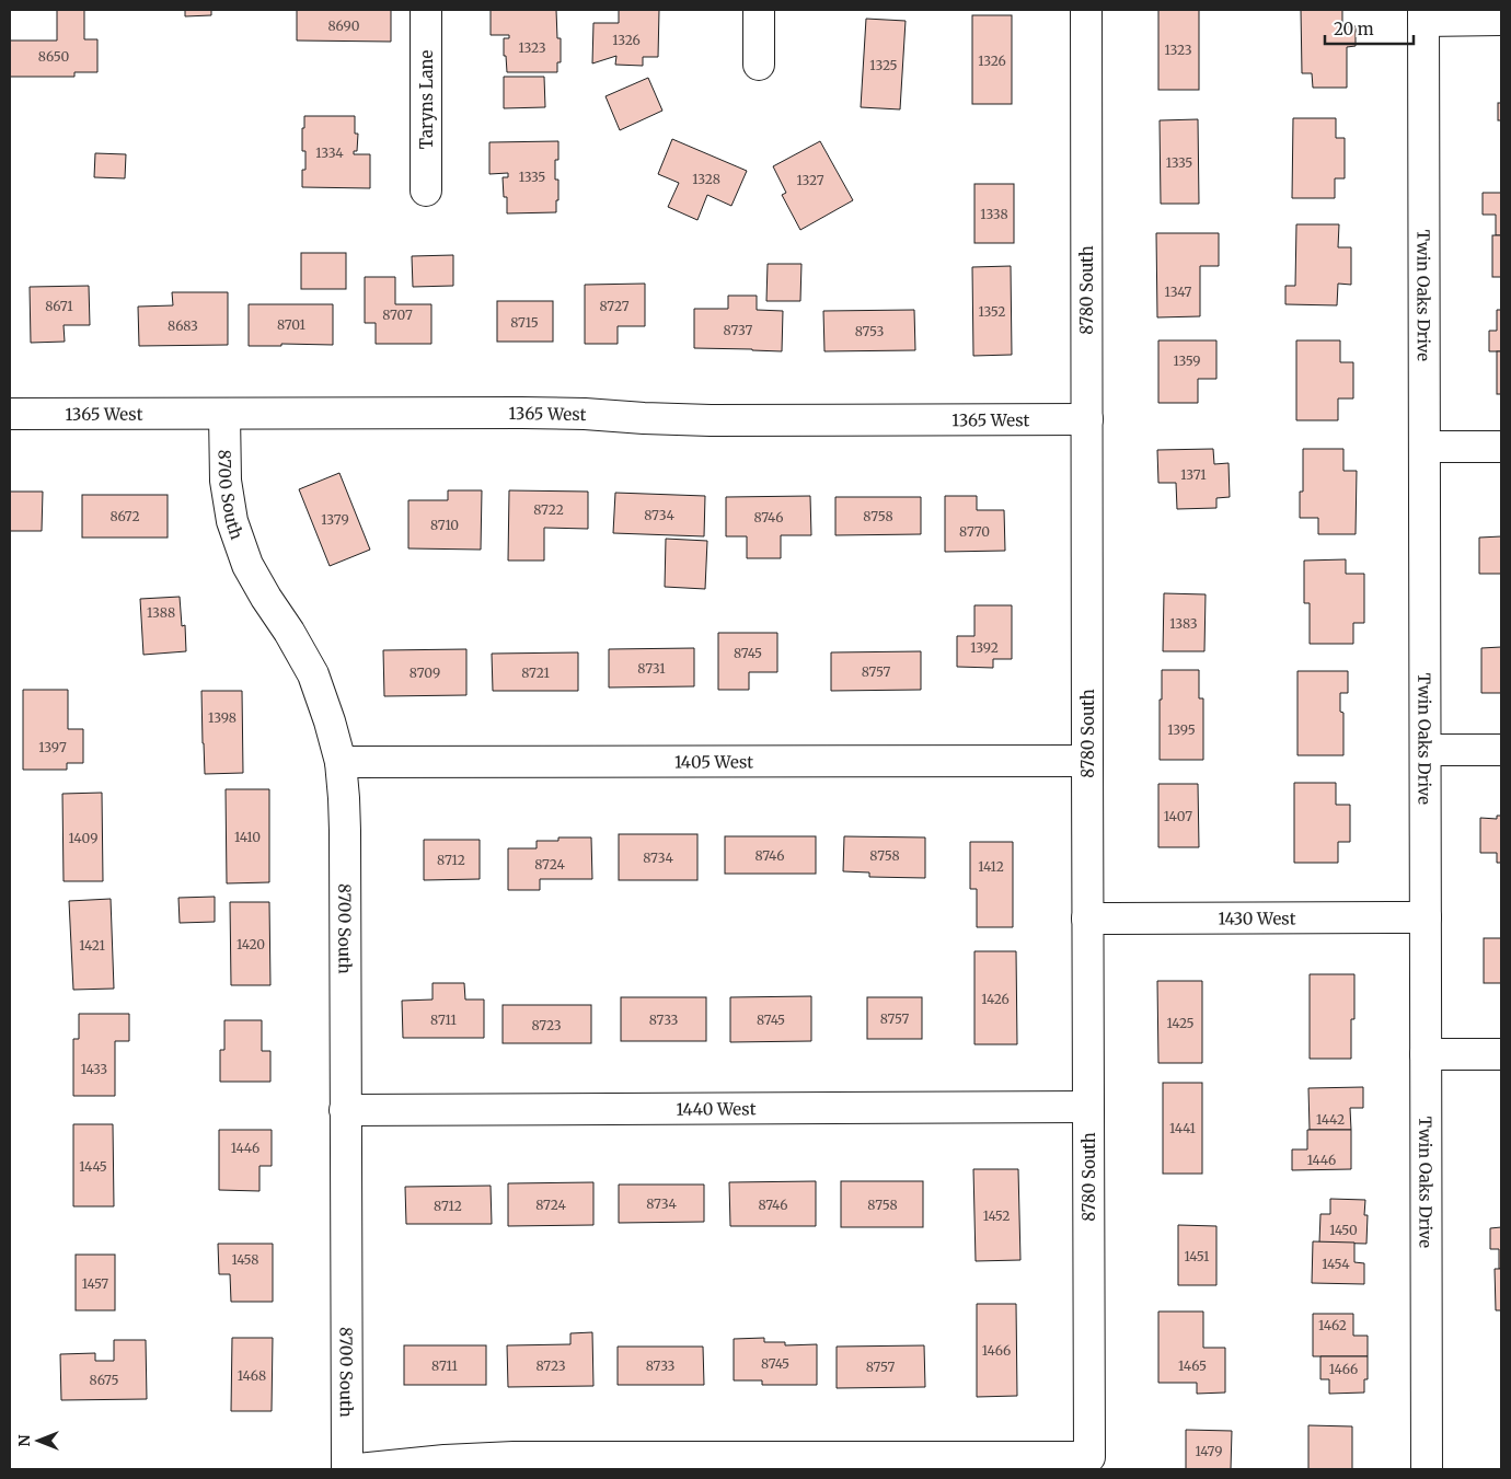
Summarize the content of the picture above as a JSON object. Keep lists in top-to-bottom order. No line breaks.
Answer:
{"streets":{"street":["Taryns Lane","8780 South","Twin Oaks Drive","1365 West","8700 South","1405 West","1430 West","1440 West"]},"crossings":[["8780 South","1365 West"],["8780 South","1405 West"],["8780 South","1430 West"],["8780 South","1440 West"],["Twin Oaks Drive","1430 West"],["1365 West","8700 South"],["8700 South","1405 West"],["8700 South","1440 West"]],"house_numbers":["8690","1326","1323","1323","8650","1326","1325","1334","1335","1335","1328","1327","1338","1347","8671","8727","1352","8707","8715","8701","8683","8737","8753","1359","1371","8722","8734","8672","8758","8746","1379","8710","8770","1388","1383","1392","8745","8731","8757","8709","8721","1398","1395","1397","1407","1410","1409","8746","8758","8734","8712","8724","1412","1420","1421","1426","8757","8711","8733","8745","1425","8723","1433","1442","1441","1446","1446","1445","8734","8724","8746","8758","8712","1452","1450","1451","1458","1454","1457","1462","1466","8745","8711","8723","8733","1465","8757","1466","1468","8675","1479"],"scale_bar":"20 m","north":"left"}
